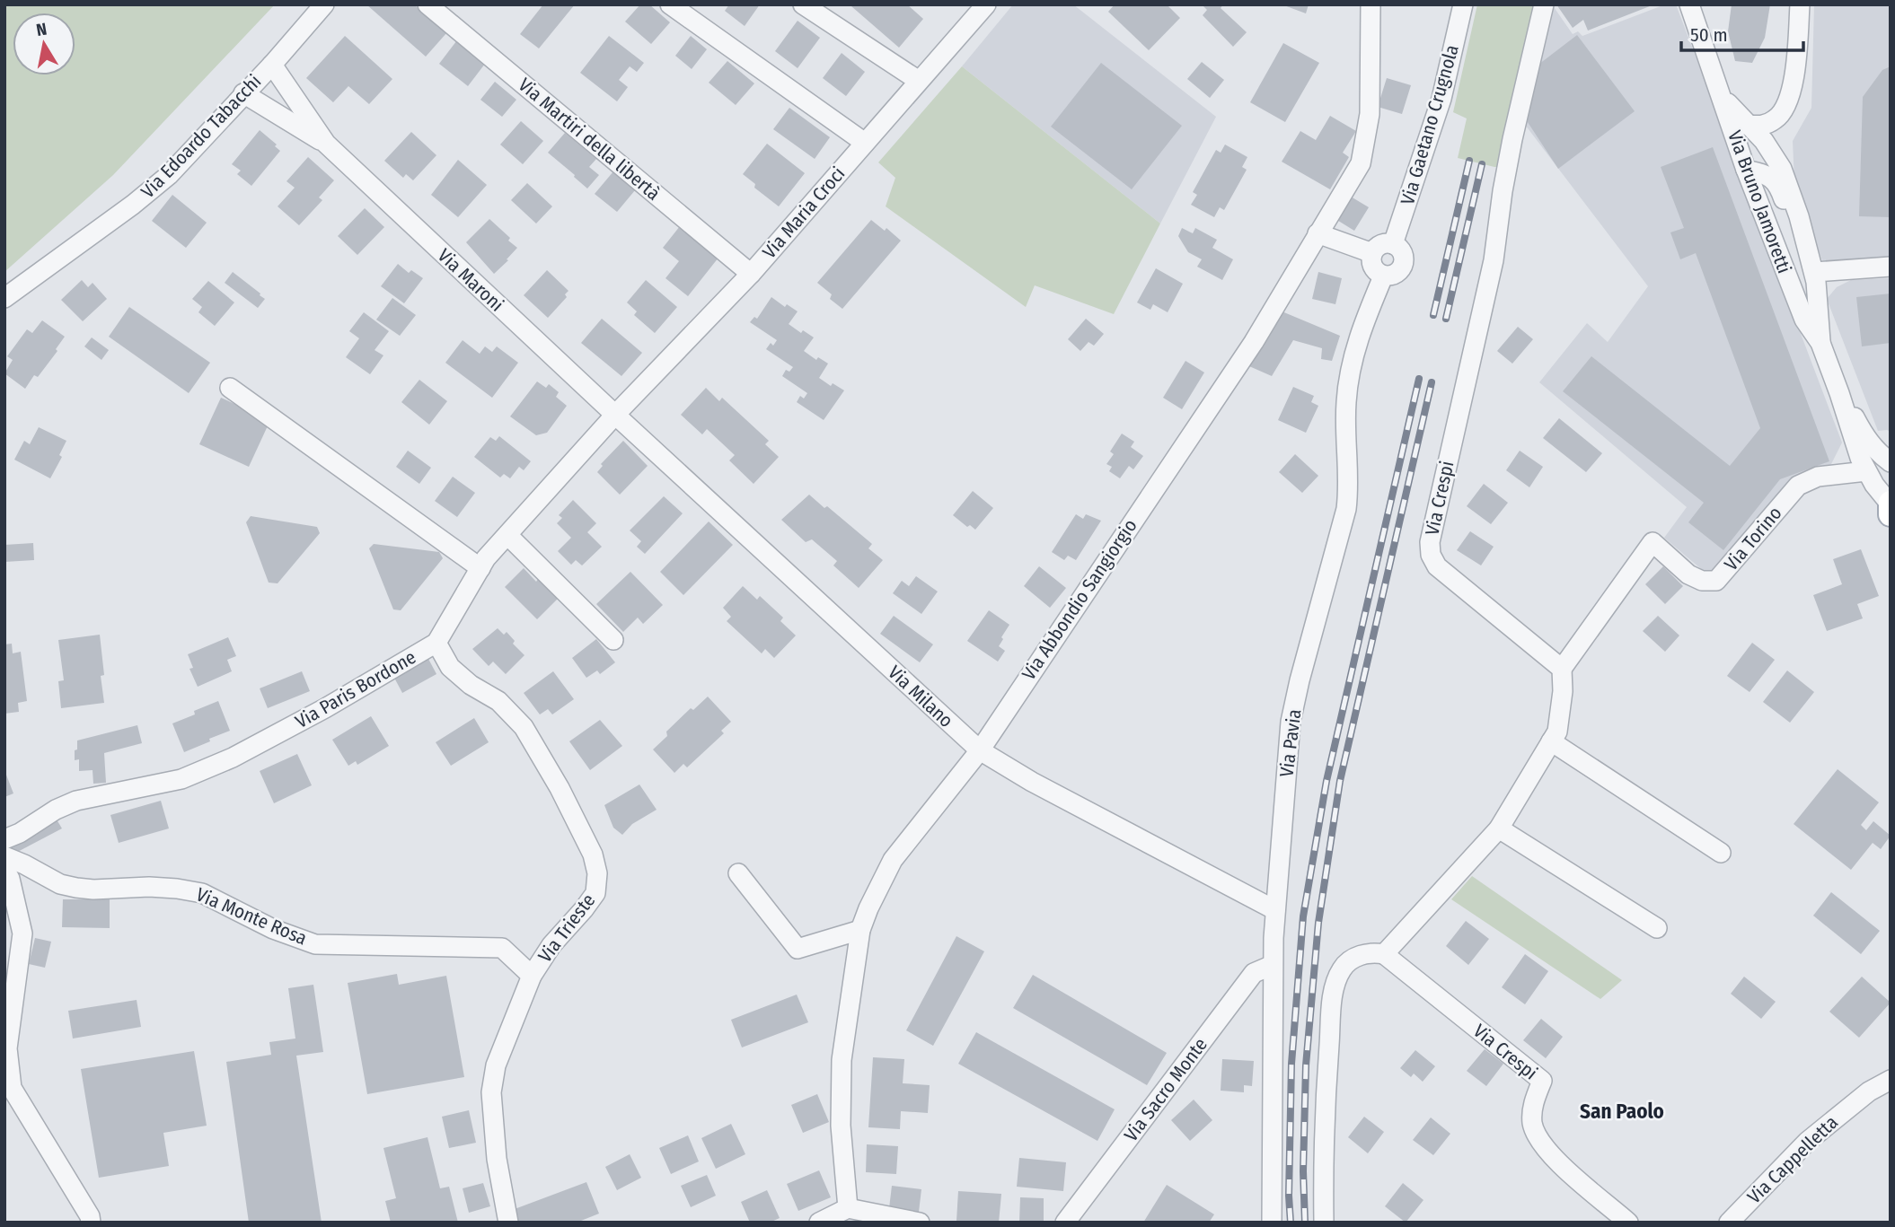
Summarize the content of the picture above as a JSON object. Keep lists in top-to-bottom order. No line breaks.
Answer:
{"streets":{"street":["Via Gaetano Crugnola","Via Edoardo Tabacchi","Via Martiri della libertà","Via Bruno Jamoretti","Via Maria Croci","Via Maroni","Via Crespi","Via Torino","Via Abbondio Sangiorgio","Via Paris Bordone","Via Milano","Via Pavia","Via Monte Rosa","Via Trieste","Via Sacro Monte","Via Cappelletta"]},"crossings":[["Via Gaetano Crugnola","Via Pavia"],["Via Edoardo Tabacchi","Via Maroni"],["Via Martiri della libertà","Via Maria Croci"],["Via Bruno Jamoretti","Via Torino"],["Via Maria Croci","Via Maroni"],["Via Maria Croci","Via Paris Bordone"],["Via Maria Croci","Via Milano"],["Via Maroni","Via Paris Bordone"],["Via Maroni","Via Milano"],["Via Crespi","Via Torino"],["Via Abbondio Sangiorgio","Via Milano"],["Via Paris Bordone","Via Milano"],["Via Paris Bordone","Via Trieste"],["Via Milano","Via Pavia"],["Via Pavia","Via Sacro Monte"],["Via Monte Rosa","Via Trieste"]],"districts":["San Paolo"],"scale_bar":"50 m","north":"top"}
